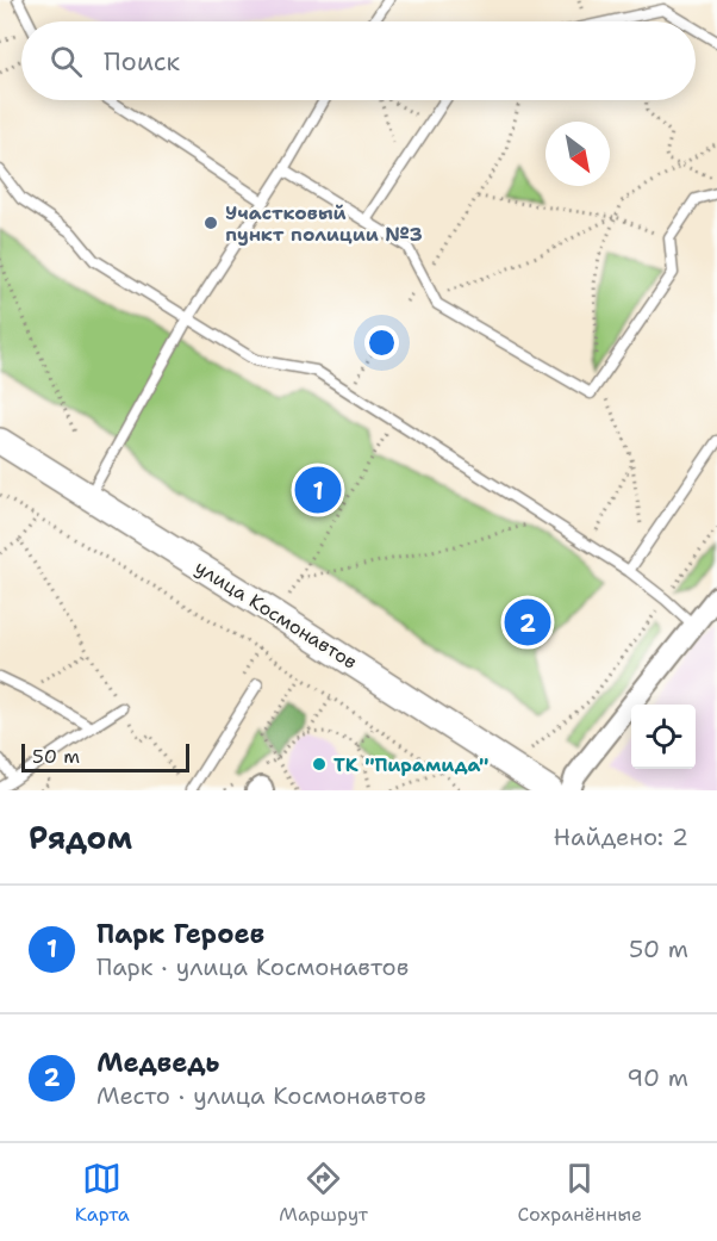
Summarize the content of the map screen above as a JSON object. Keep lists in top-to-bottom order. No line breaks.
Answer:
{"streets":{"street":["улица Космонавтов"]},"places":["Участковый пункт полиции №3","ТК \"Пирамида\""],"scale_bar":"50 m","north":"bottom right","page":{"search":"Поиск","pins":["1","2"],"scale":"50 m","heading":["Рядом","Найдено: 2"],"list":[{"mark":"1","name":"Парк Героев","note":"Парк · улица Космонавтов","value":"50 m"},{"mark":"2","name":"Медведь","note":"Место · улица Космонавтов","value":"90 m"}],"nav":["Карта","Маршрут","Сохранённые"]}}
